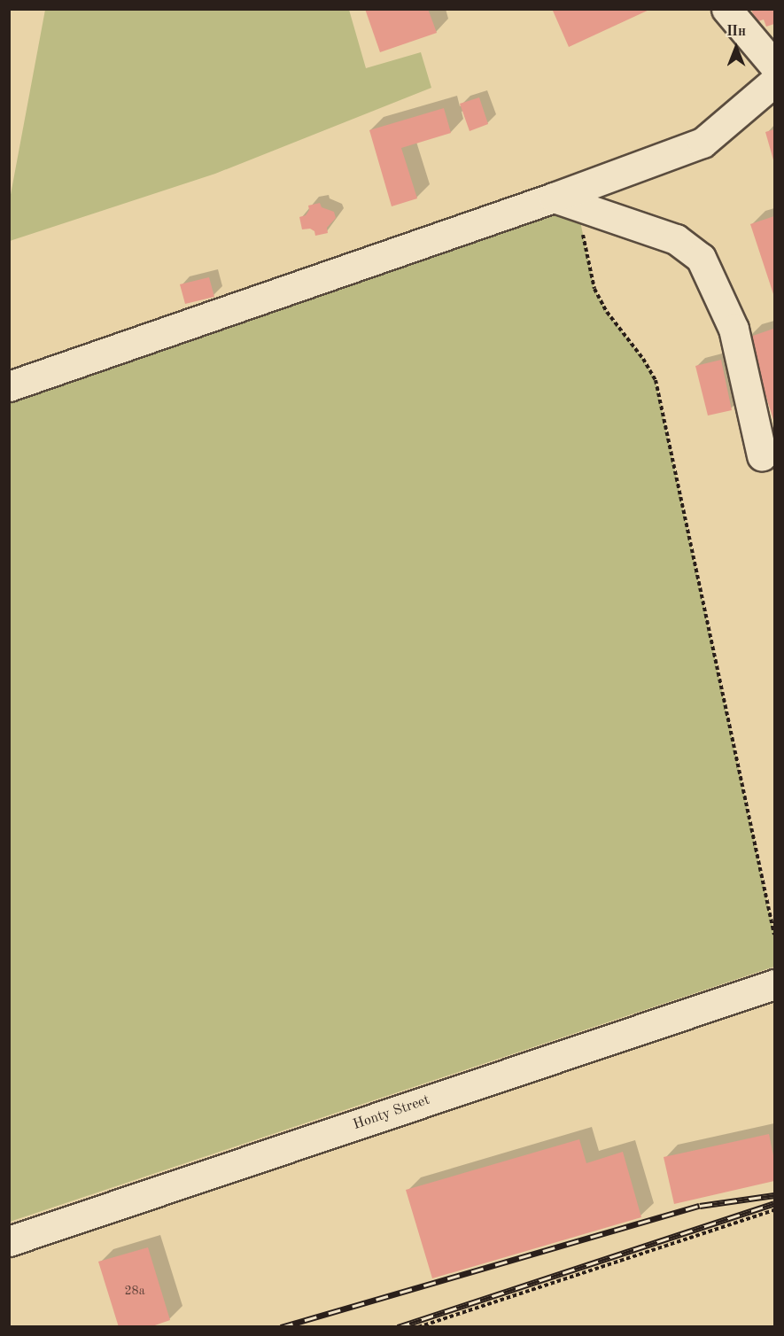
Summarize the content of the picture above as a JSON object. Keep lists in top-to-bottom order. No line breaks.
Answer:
{"streets":{"street":["Honty Street"]},"house_numbers":["28а"],"north":"top"}
